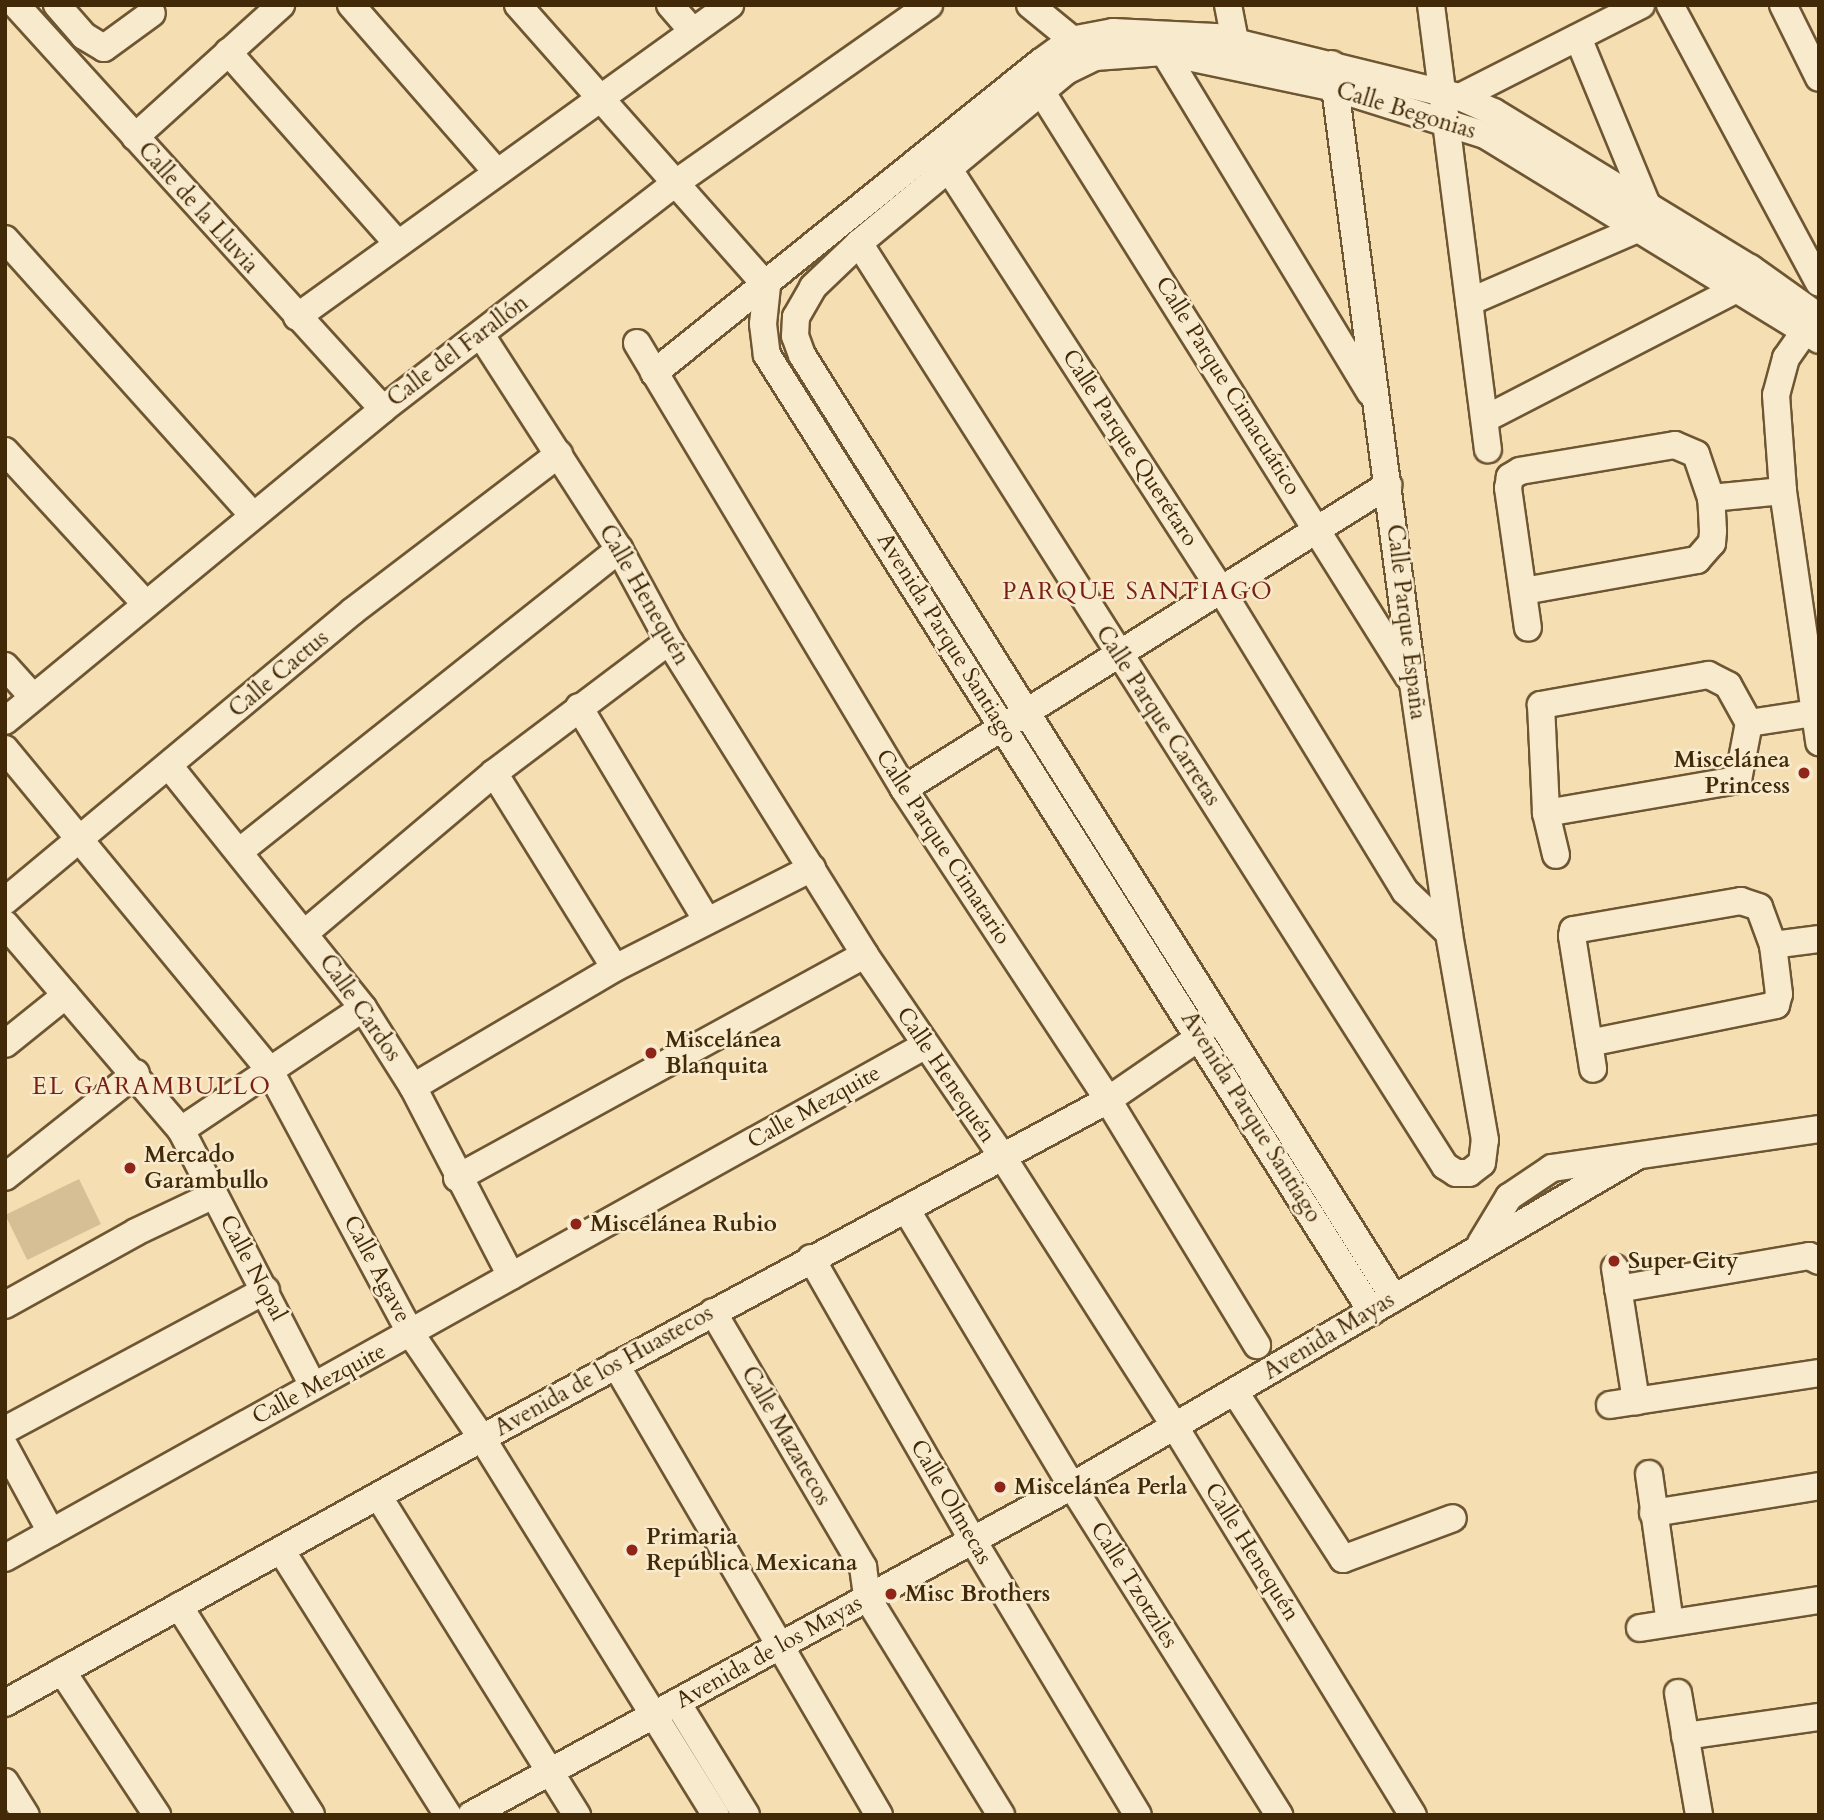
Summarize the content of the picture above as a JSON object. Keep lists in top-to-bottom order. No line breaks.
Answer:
{"streets":{"street":["Calle Begonias","Calle de la Lluvia","Calle del Farallón","Calle Parque Cimacuático","Calle Parque Querétaro","Calle Henequén","Calle Parque España","Avenida Parque Santiago","Calle Cactus","Calle Parque Carretas","Calle Parque Cimatario","Calle Cardos","Calle Mezquite","Calle Nopal","Calle Agave","Avenida Mayas","Avenida de los Huastecos","Calle Mazatecos","Calle Olmecas","Calle Tzotziles","Avenida de los Mayas"]},"crossings":[["Calle Begonias","Calle Parque España"],["Calle Begonias","Avenida Parque Santiago"],["Calle de la Lluvia","Calle del Farallón"],["Calle del Farallón","Calle Henequén"],["Calle Parque Cimacuático","Calle Parque España"],["Calle Parque Cimacuático","Avenida Parque Santiago"],["Calle Parque Querétaro","Calle Parque España"],["Calle Parque Querétaro","Avenida Parque Santiago"],["Calle Henequén","Calle Cactus"],["Calle Henequén","Calle Mezquite"],["Calle Henequén","Avenida Mayas"],["Calle Henequén","Avenida de los Huastecos"],["Calle Henequén","Avenida de los Mayas"],["Calle Parque España","Calle Parque Carretas"],["Avenida Parque Santiago","Calle Parque Carretas"],["Avenida Parque Santiago","Avenida Mayas"],["Avenida Parque Santiago","Avenida de los Huastecos"],["Calle Cactus","Calle Cardos"],["Calle Cactus","Calle Agave"],["Calle Parque Cimatario","Avenida de los Huastecos"],["Calle Cardos","Calle Mezquite"],["Calle Mezquite","Calle Nopal"],["Calle Mezquite","Calle Agave"],["Calle Agave","Avenida de los Huastecos"],["Calle Agave","Avenida de los Mayas"],["Avenida Mayas","Avenida de los Mayas"],["Avenida de los Huastecos","Calle Mazatecos"],["Avenida de los Huastecos","Calle Olmecas"],["Avenida de los Huastecos","Calle Tzotziles"],["Calle Mazatecos","Avenida de los Mayas"],["Calle Olmecas","Avenida de los Mayas"],["Calle Tzotziles","Avenida de los Mayas"]],"districts":["PARQUE SANTIAGO","EL GARAMBULLO"],"places":["Miscelánea Princess","Miscelánea Blanquita","Mercado Garambullo","Miscelánea Rubio","Super City","Miscelánea Perla","Primaria República Mexicana","Misc Brothers"]}
